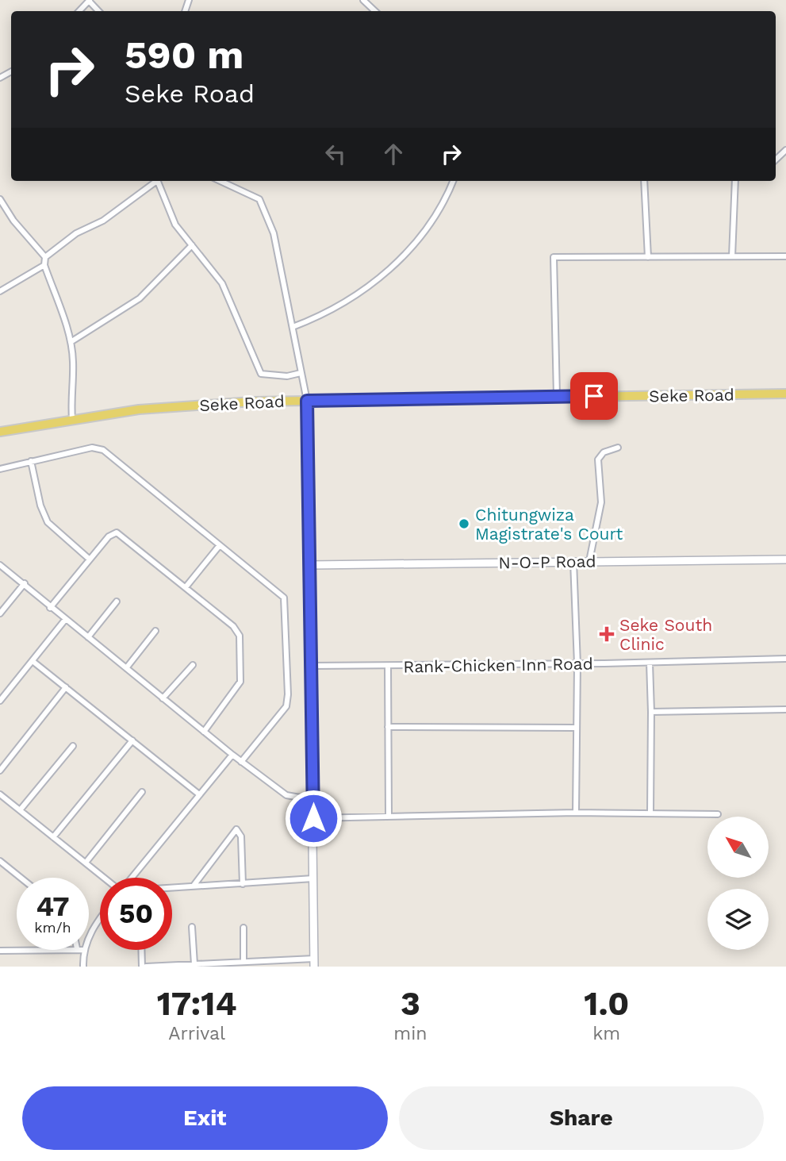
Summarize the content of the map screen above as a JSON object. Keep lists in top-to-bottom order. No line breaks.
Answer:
{"streets":{"main road":["Seke Road","N-O-P Road"],"street":["Rank-Chicken Inn Road"]},"places":{"other":["Chitungwiza Magistrate's Court"],"health":["Seke South Clinic"]},"north":"top left","page":{"turn":["590 m","Seke Road"],"speed":"47 km/h","limit":"50","eta":["17:14","Arrival","3","min","1.0","km"],"buttons":["Exit","Share"]}}
